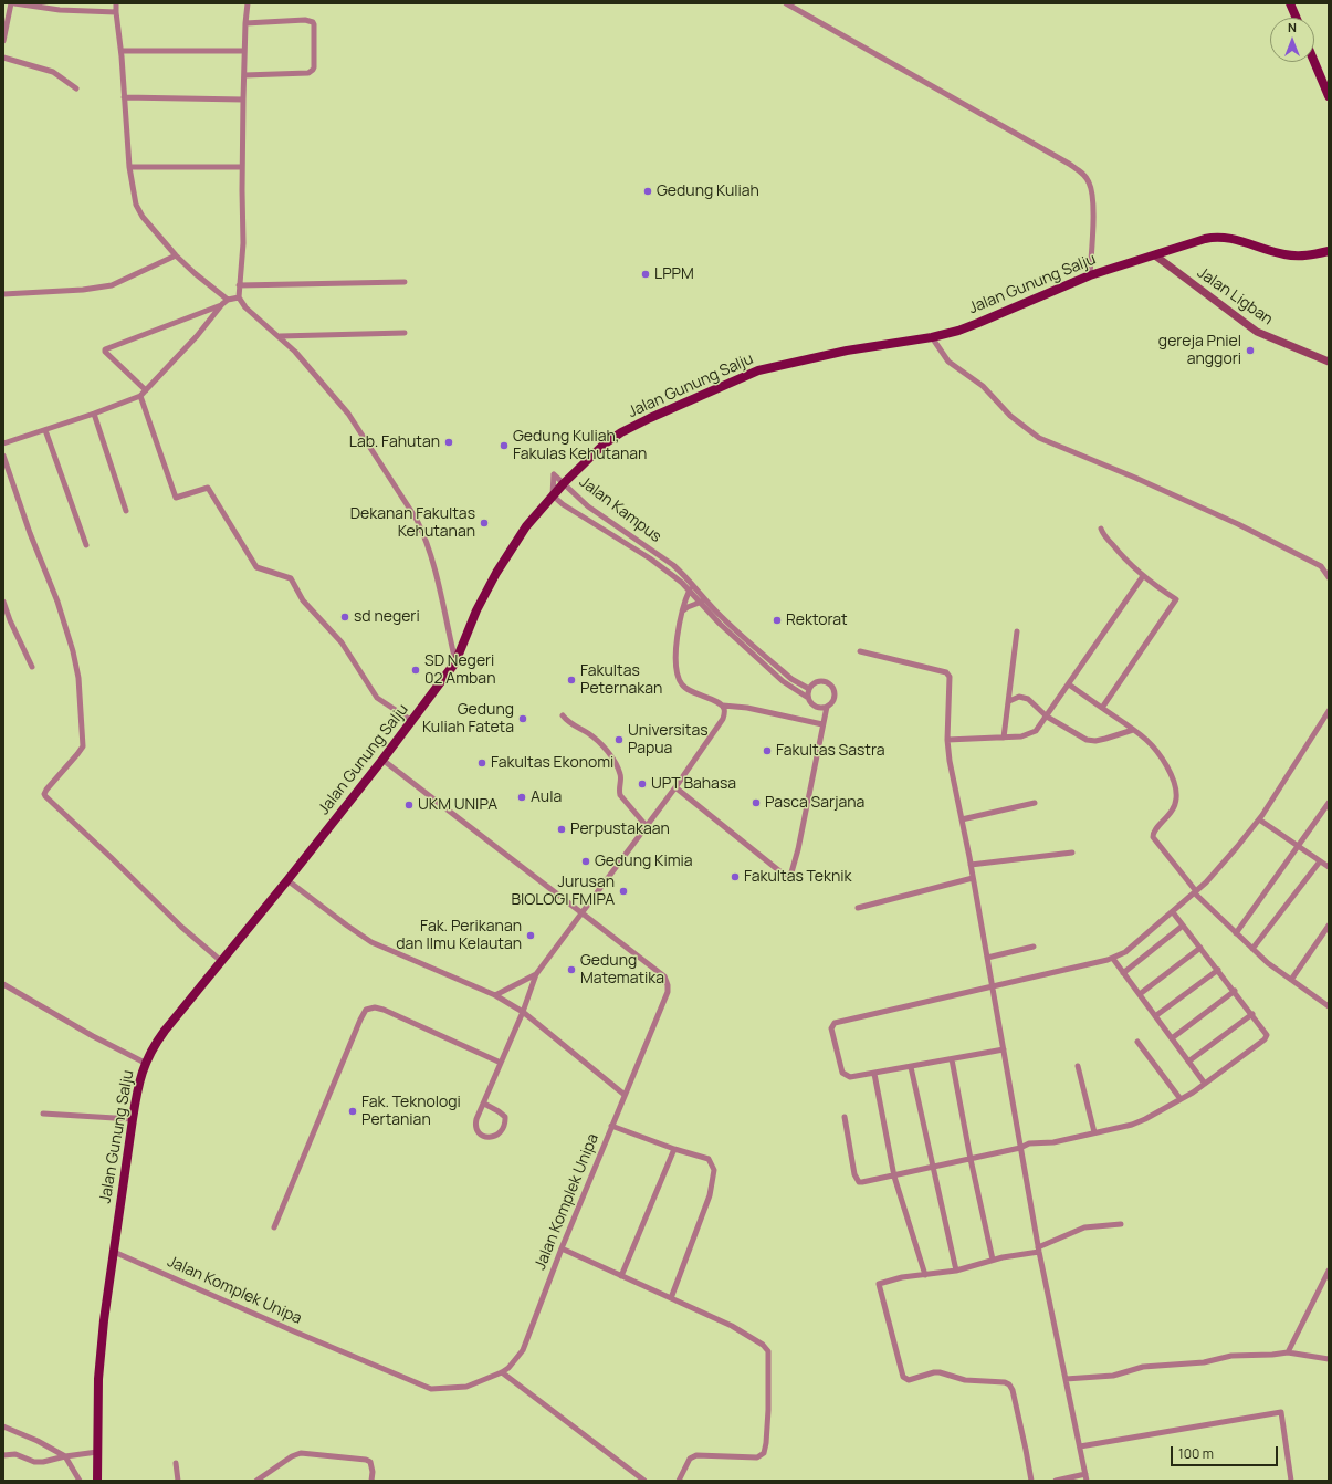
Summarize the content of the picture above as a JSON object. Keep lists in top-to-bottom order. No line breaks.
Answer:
{"streets":{"main road":["Jalan Gunung Salju","Jalan Ligban"],"street":["Jalan Kampus","Jalan Komplek Unipa"]},"crossings":[["Jalan Gunung Salju","Jalan Ligban"],["Jalan Gunung Salju","Jalan Kampus"],["Jalan Gunung Salju","Jalan Komplek Unipa"]],"places":["Gedung Kuliah","LPPM","gereja Pniel anggori","Lab. Fahutan","Gedung Kuliah, Fakulas Kehutanan","Dekanan Fakultas Kehutanan","sd negeri","Rektorat","SD Negeri 02 Amban","Fakultas Peternakan","Gedung Kuliah Fateta","Universitas Papua","Fakultas Sastra","Fakultas Ekonomi","UPT Bahasa","Aula","Pasca Sarjana","UKM UNIPA","Perpustakaan","Gedung Kimia","Fakultas Teknik","Jurusan BIOLOGI FMIPA","Fak. Perikanan dan Ilmu Kelautan","Gedung Matematika","Fak. Teknologi Pertanian"],"scale_bar":"100 m","north":"top"}
